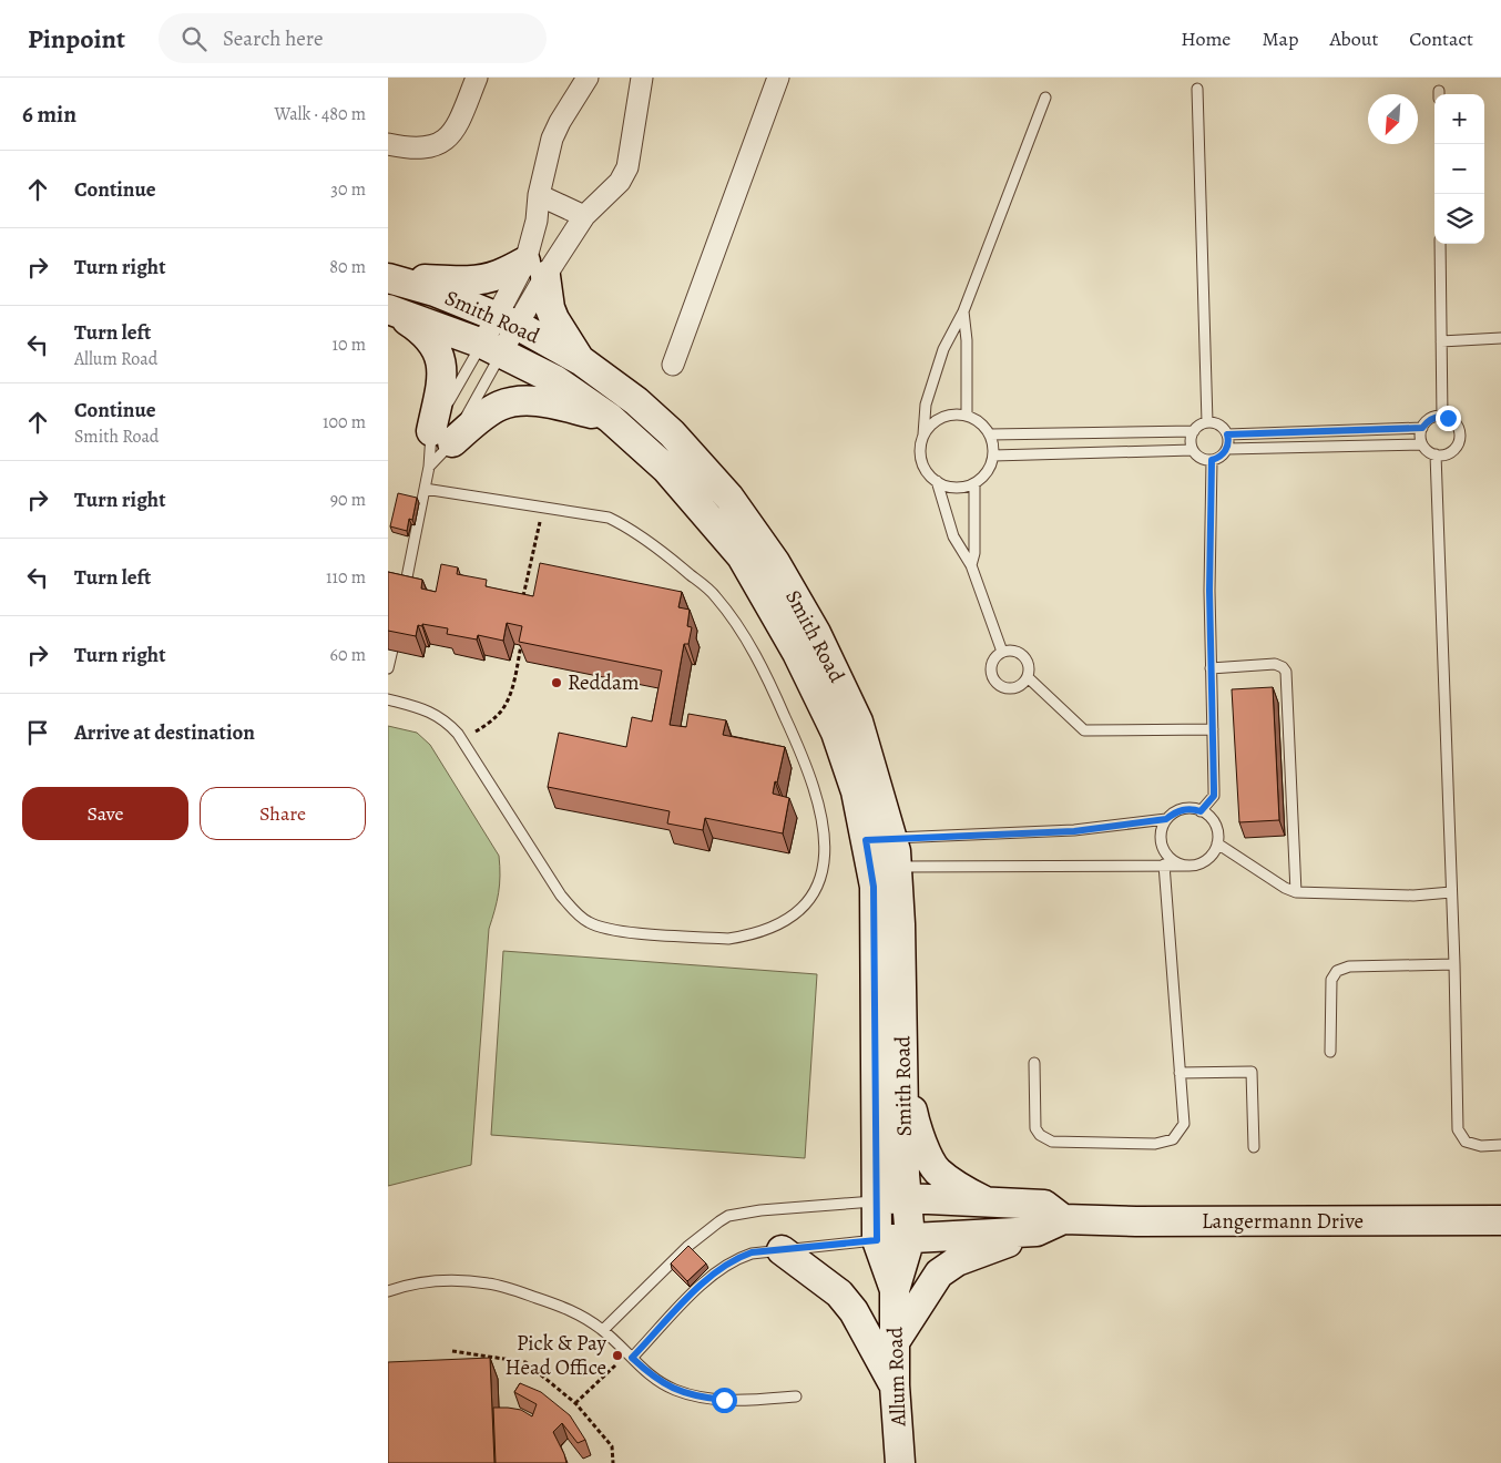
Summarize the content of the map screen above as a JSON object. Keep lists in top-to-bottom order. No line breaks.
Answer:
{"streets":{"main road":["Smith Road","Langermann Drive","Allum Road"]},"crossings":[["Smith Road","Allum Road"],["Langermann Drive","Allum Road"]],"places":["Reddam","Pick & Pay Head Office"],"north":"bottom left","page":{"header":"Pinpoint","search":"Search here","nav":["Home","Map","About","Contact"],"heading":["6 min","Walk · 480 m"],"map_buttons":["+","−"],"list":[["Continue","30 m"],["Turn right","80 m"],["Turn left","Allum Road","10 m"],["Continue","Smith Road","100 m"],["Turn right","90 m"],["Turn left","110 m"],["Turn right","60 m"],"Arrive at destination"],"buttons":["Save","Share"]}}
